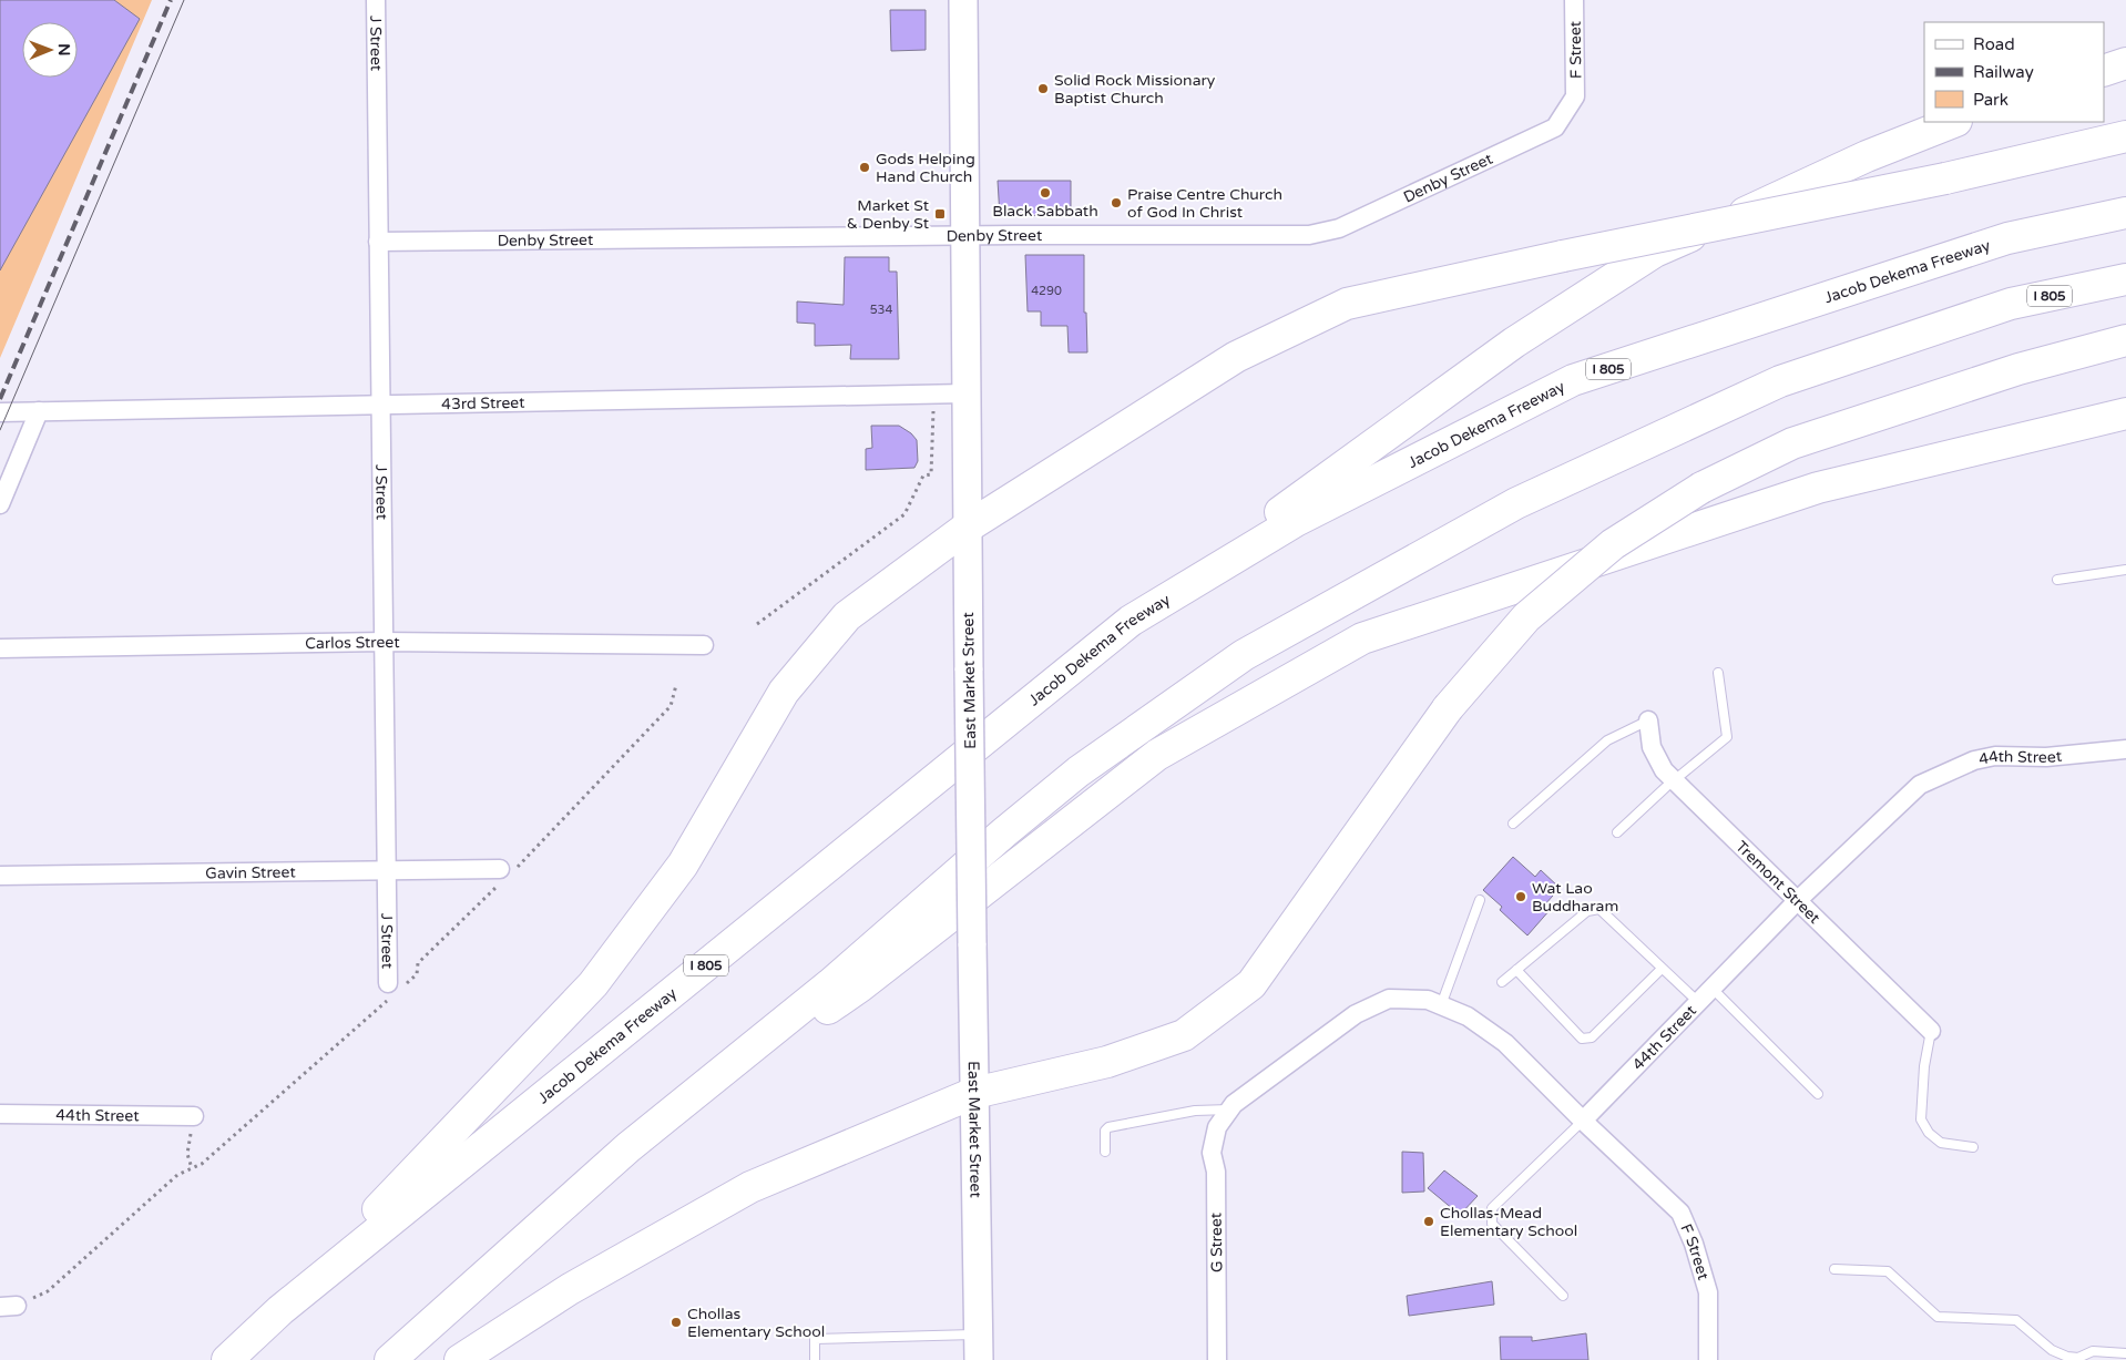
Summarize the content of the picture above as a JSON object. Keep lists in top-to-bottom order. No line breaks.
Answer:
{"streets":{"highway":["Jacob Dekema Freeway","I 805"],"main road":["East Market Street"],"street":["J Street","F Street","Denby Street","43rd Street","Carlos Street","44th Street","Gavin Street","Tremont Street","G Street"]},"crossings":[["J Street","Denby Street"],["J Street","43rd Street"],["J Street","Carlos Street"],["J Street","Gavin Street"],["F Street","Denby Street"],["F Street","44th Street"],["Denby Street","East Market Street"],["43rd Street","East Market Street"],["44th Street","Tremont Street"]],"places":{"other":["Solid Rock Missionary Baptist Church","Gods Helping Hand Church","Black Sabbath","Praise Centre Church of God In Christ","Wat Lao Buddharam","Chollas-Mead Elementary School","Chollas Elementary School"],"transit":["Market St & Denby St"]},"house_numbers":["4290","534"],"legend":["Road","Railway","Park"],"north":"right"}
